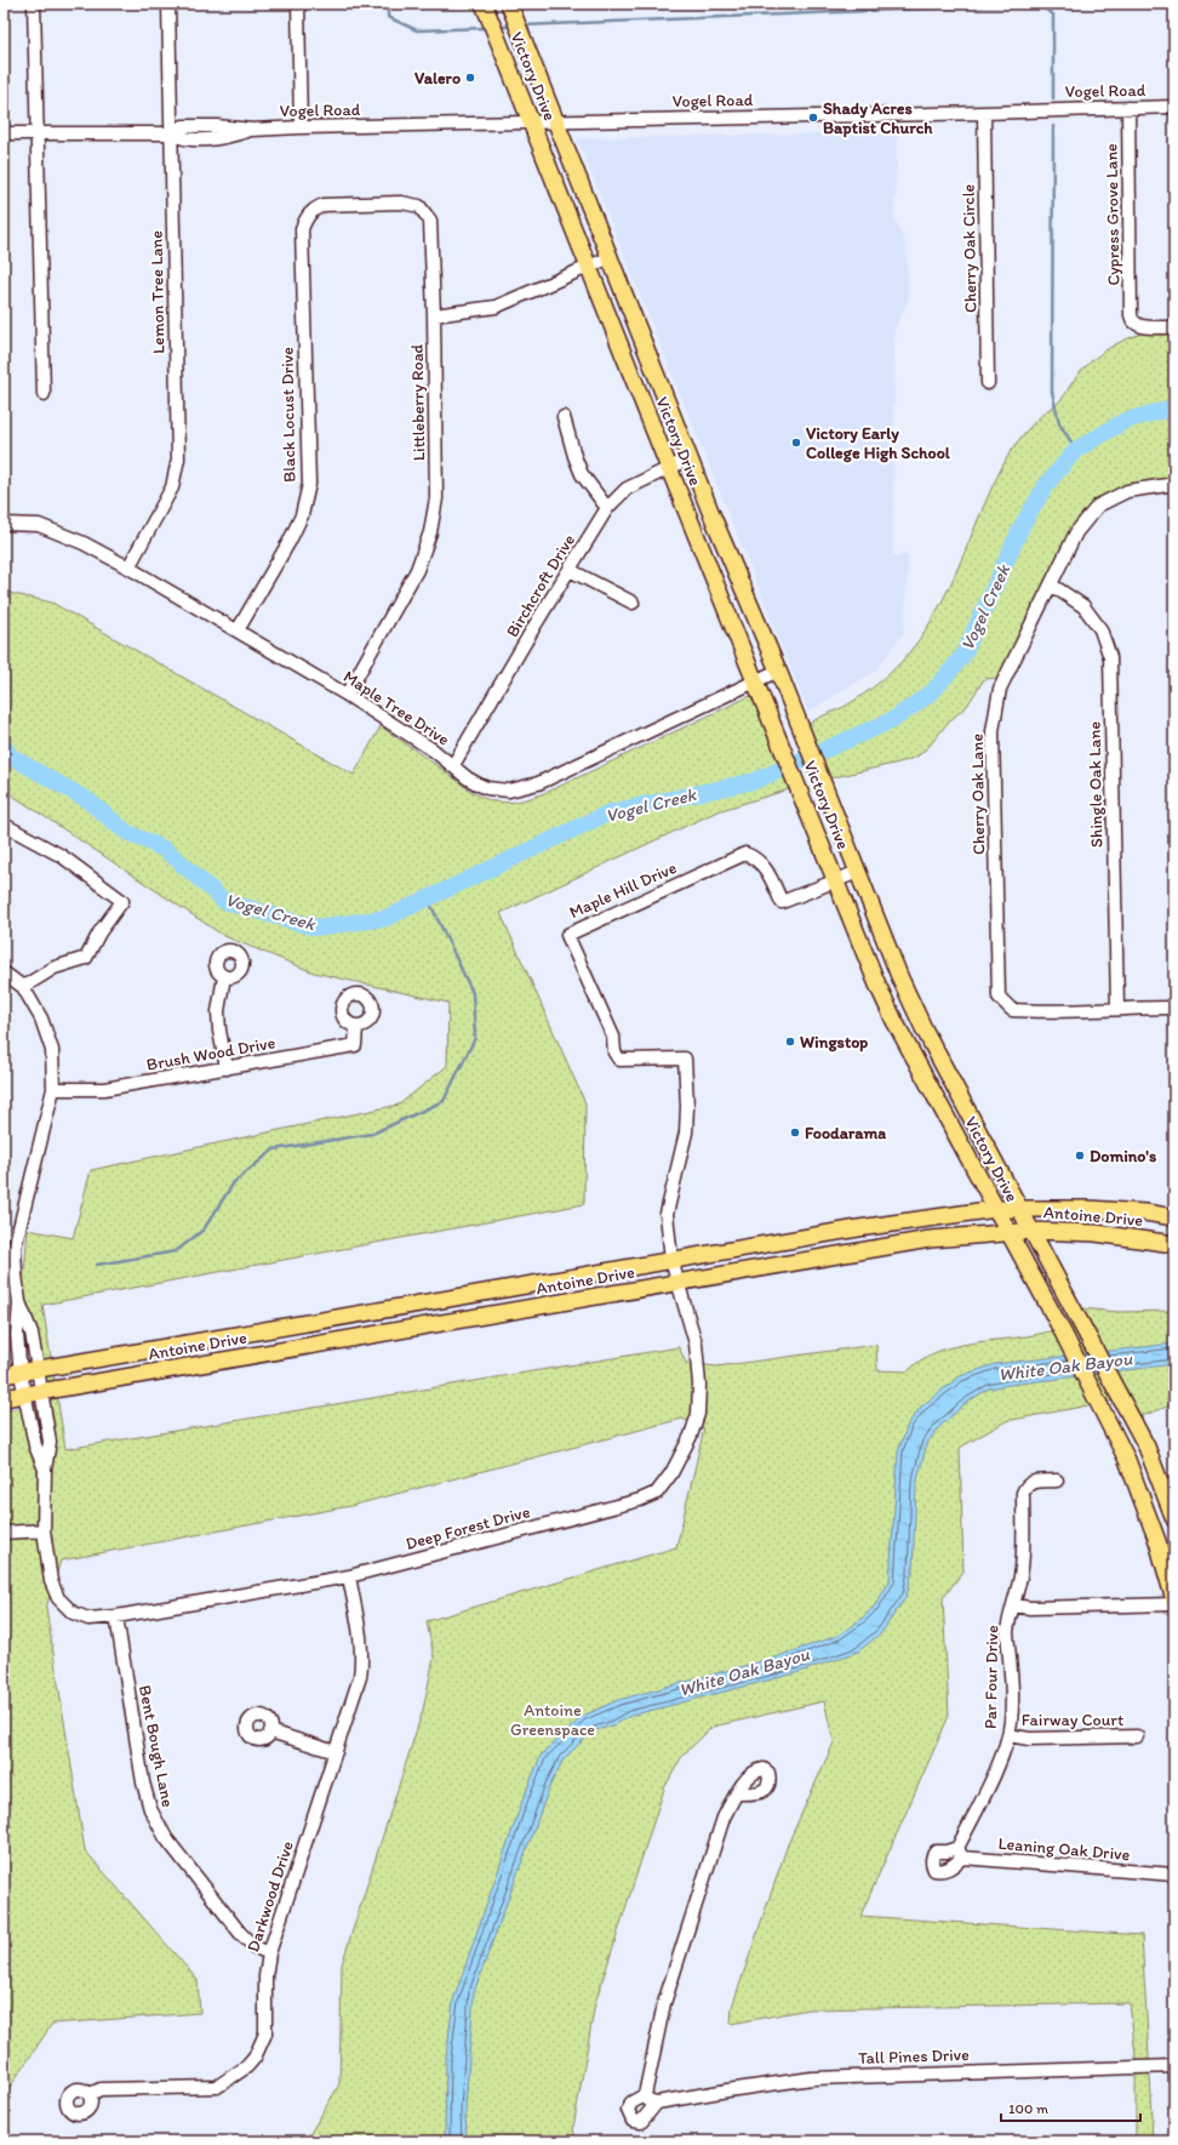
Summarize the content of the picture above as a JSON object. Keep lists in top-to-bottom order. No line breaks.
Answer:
{"streets":{"main road":["Victory Drive","Antoine Drive"],"street":["Vogel Road","Cypress Grove Lane","Cherry Oak Circle","Lemon Tree Lane","Littleberry Road","Black Locust Drive","Birchcroft Drive","Maple Tree Drive","Shingle Oak Lane","Cherry Oak Lane","Maple Hill Drive","Brush Wood Drive","Deep Forest Drive","Par Four Drive","Fairway Court","Bent Bough Lane","Leaning Oak Drive","Darkwood Drive","Tall Pines Drive"]},"crossings":[["Victory Drive","Vogel Road"],["Victory Drive","Birchcroft Drive"],["Victory Drive","Maple Tree Drive"],["Victory Drive","Maple Hill Drive"],["Victory Drive","Antoine Drive"],["Vogel Road","Cypress Grove Lane"],["Vogel Road","Cherry Oak Circle"],["Vogel Road","Lemon Tree Lane"],["Lemon Tree Lane","Maple Tree Drive"],["Littleberry Road","Black Locust Drive"],["Littleberry Road","Maple Tree Drive"],["Black Locust Drive","Maple Tree Drive"],["Birchcroft Drive","Maple Tree Drive"],["Shingle Oak Lane","Cherry Oak Lane"],["Maple Hill Drive","Antoine Drive"],["Maple Hill Drive","Deep Forest Drive"],["Antoine Drive","Deep Forest Drive"],["Deep Forest Drive","Bent Bough Lane"],["Deep Forest Drive","Darkwood Drive"],["Par Four Drive","Fairway Court"],["Par Four Drive","Leaning Oak Drive"],["Bent Bough Lane","Darkwood Drive"]],"water":["Vogel Creek","White Oak Bayou"],"parks":["Antoine Greenspace"],"places":["Valero","Shady Acres Baptist Church","Victory Early College High School","Wingstop","Foodarama","Domino's"],"scale_bar":"100 m"}
